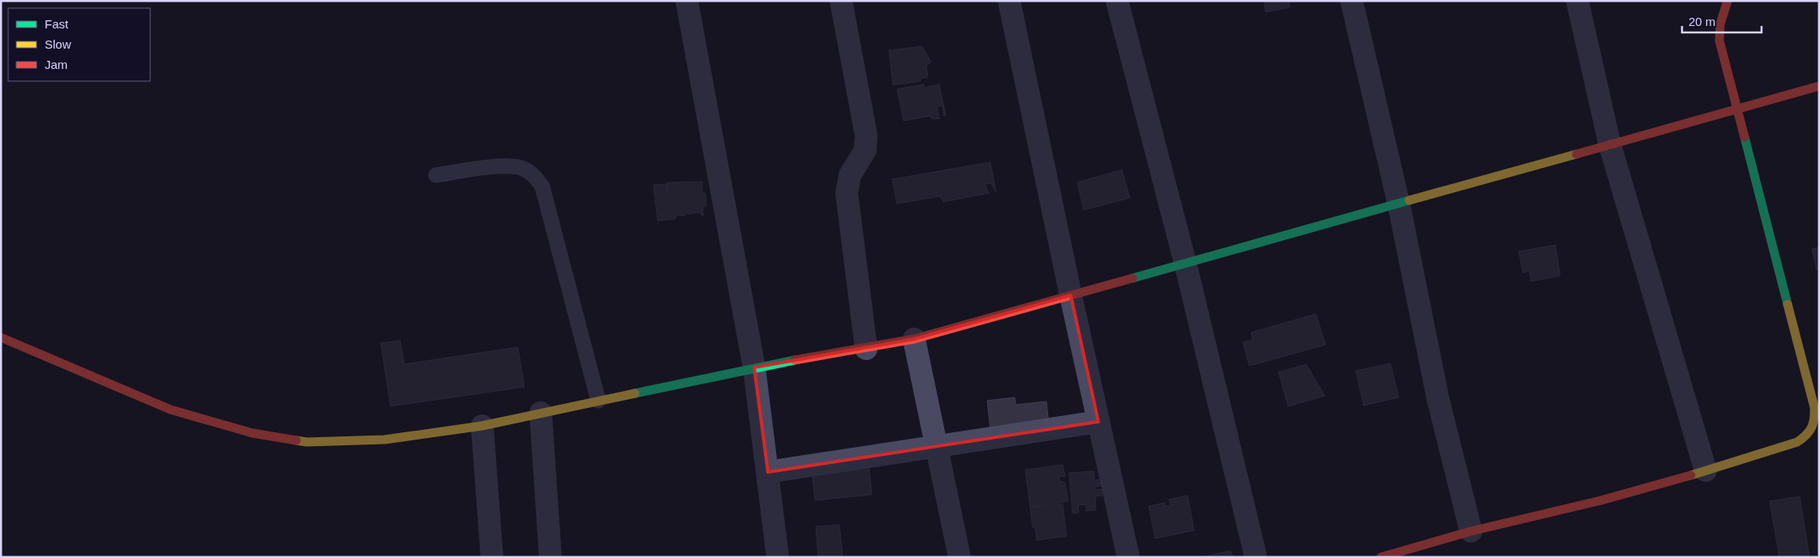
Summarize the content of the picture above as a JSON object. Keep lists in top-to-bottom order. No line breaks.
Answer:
{"legend":["Fast","Slow","Jam"],"scale_bar":"20 m"}
